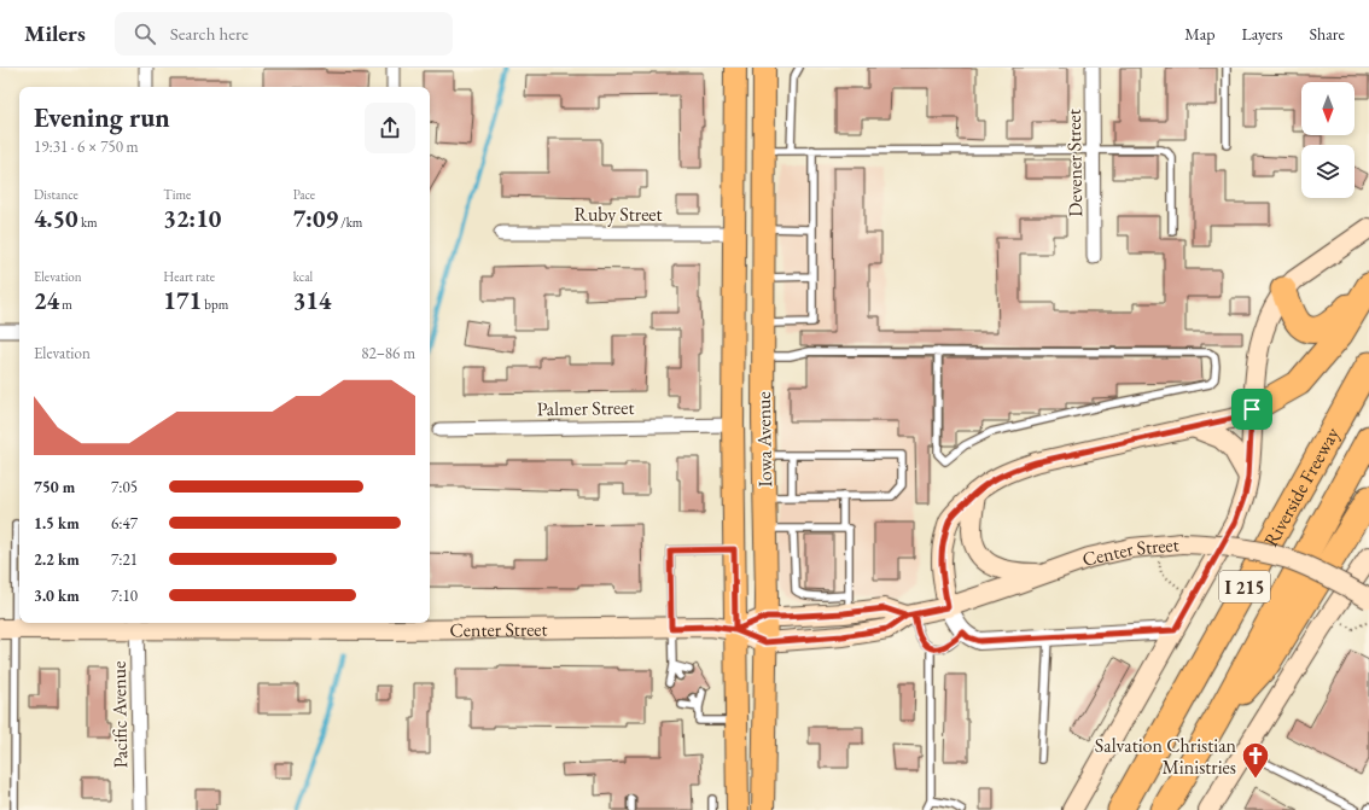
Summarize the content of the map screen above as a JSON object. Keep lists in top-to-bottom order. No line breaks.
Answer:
{"streets":{"highway":["Riverside Freeway","I 215"],"main road":["Iowa Avenue","Center Street"],"street":["Devener Street","Ruby Street","Palmer Street","Pacific Avenue"]},"crossings":[["Ruby Street","Iowa Avenue"],["Palmer Street","Iowa Avenue"],["Iowa Avenue","Center Street"],["Center Street","Pacific Avenue"]],"places":{"church":["Salvation Christian Ministries"]},"north":"bottom","page":{"header":"Milers","search":"Search here","nav":["Map","Layers","Share"],"heading":["Evening run","19:31 · 6 × 750 m"],"stats":[["Distance","4.50 km"],["Time","32:10"],["Pace","7:09 /km"],["Elevation","24 m"],["Heart rate","171 bpm"],["kcal","314"]],"chart":["Elevation","82–86 m"],"list":[{"name":"750 m","note":"7:05"},{"name":"1.5 km","note":"6:47"},{"name":"2.2 km","note":"7:21"},{"name":"3.0 km","note":"7:10"}]}}
